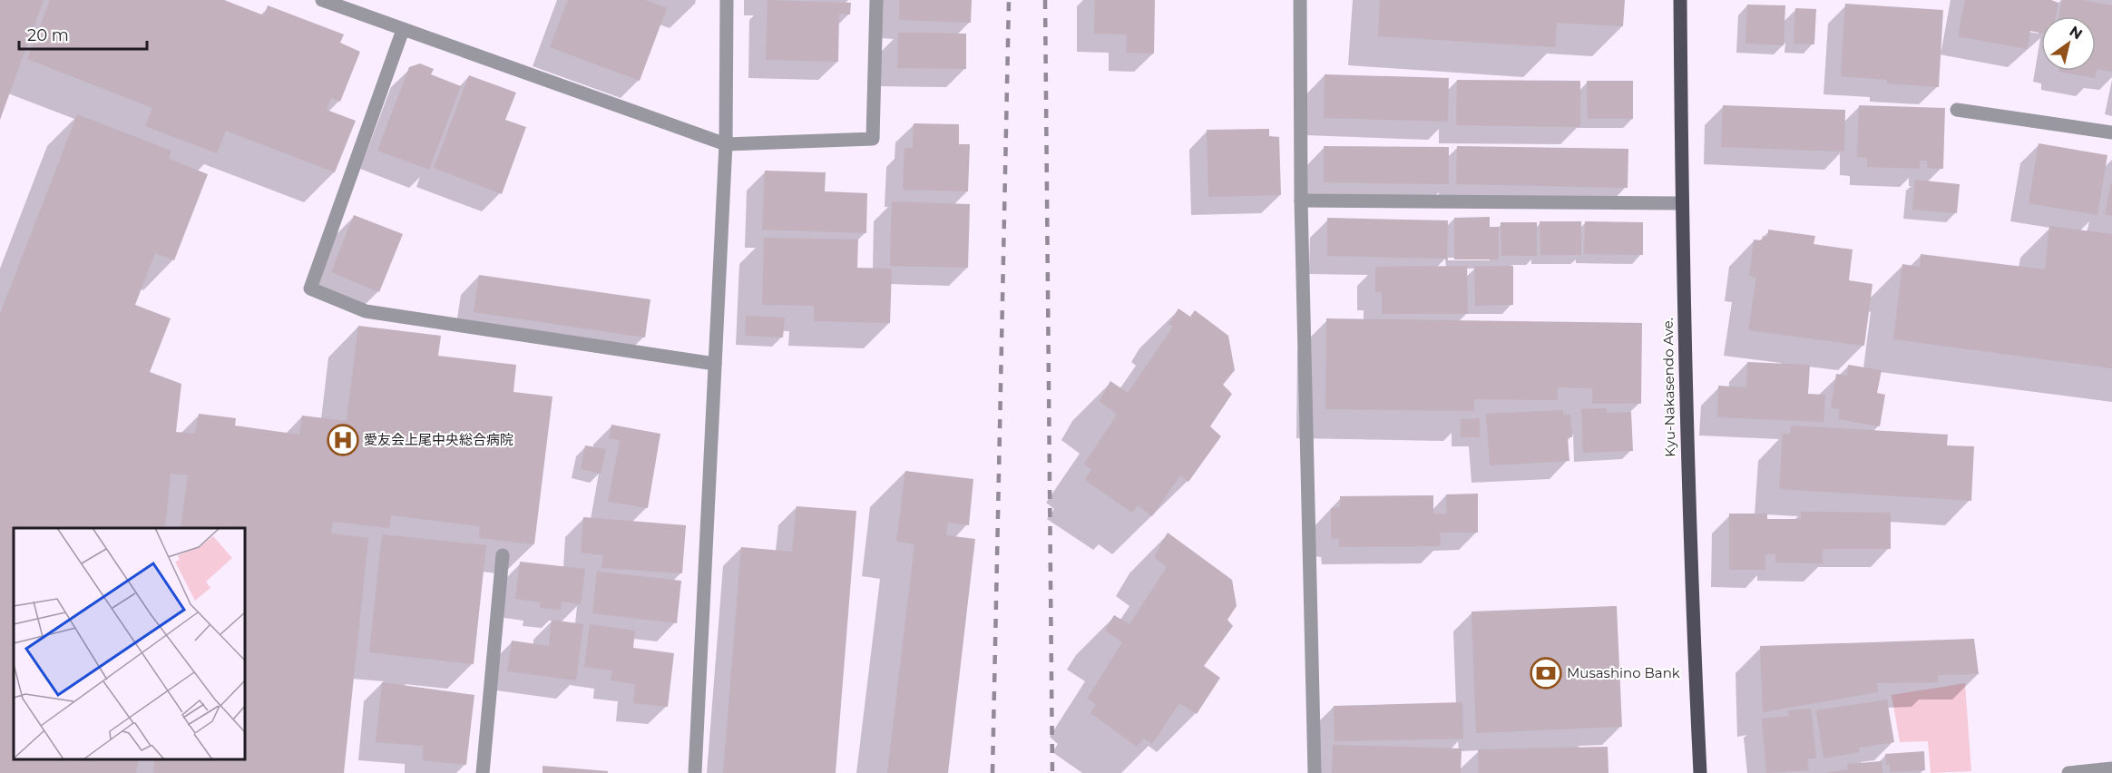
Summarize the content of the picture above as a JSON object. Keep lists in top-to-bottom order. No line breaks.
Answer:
{"streets":{"main road":["Kyu-Nakasendo Ave."]},"places":{"hospital":["愛友会上尾中央総合病院"],"bank":["Musashino Bank"]},"scale_bar":"20 m","north":"top right"}
